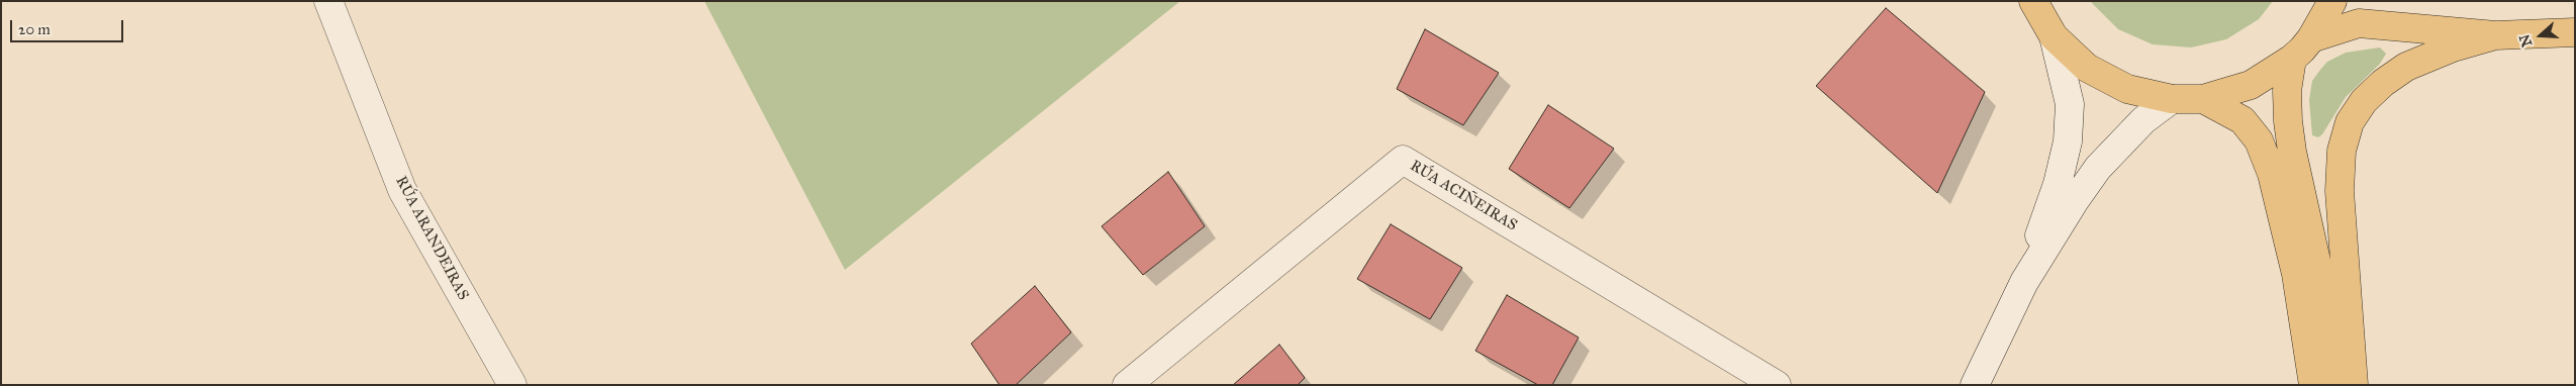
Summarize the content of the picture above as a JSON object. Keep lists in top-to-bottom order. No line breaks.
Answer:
{"streets":{"street":["RÚA ACIÑEIRAS","RÚA ARANDEIRAS"]},"scale_bar":"20 m","north":"left"}
